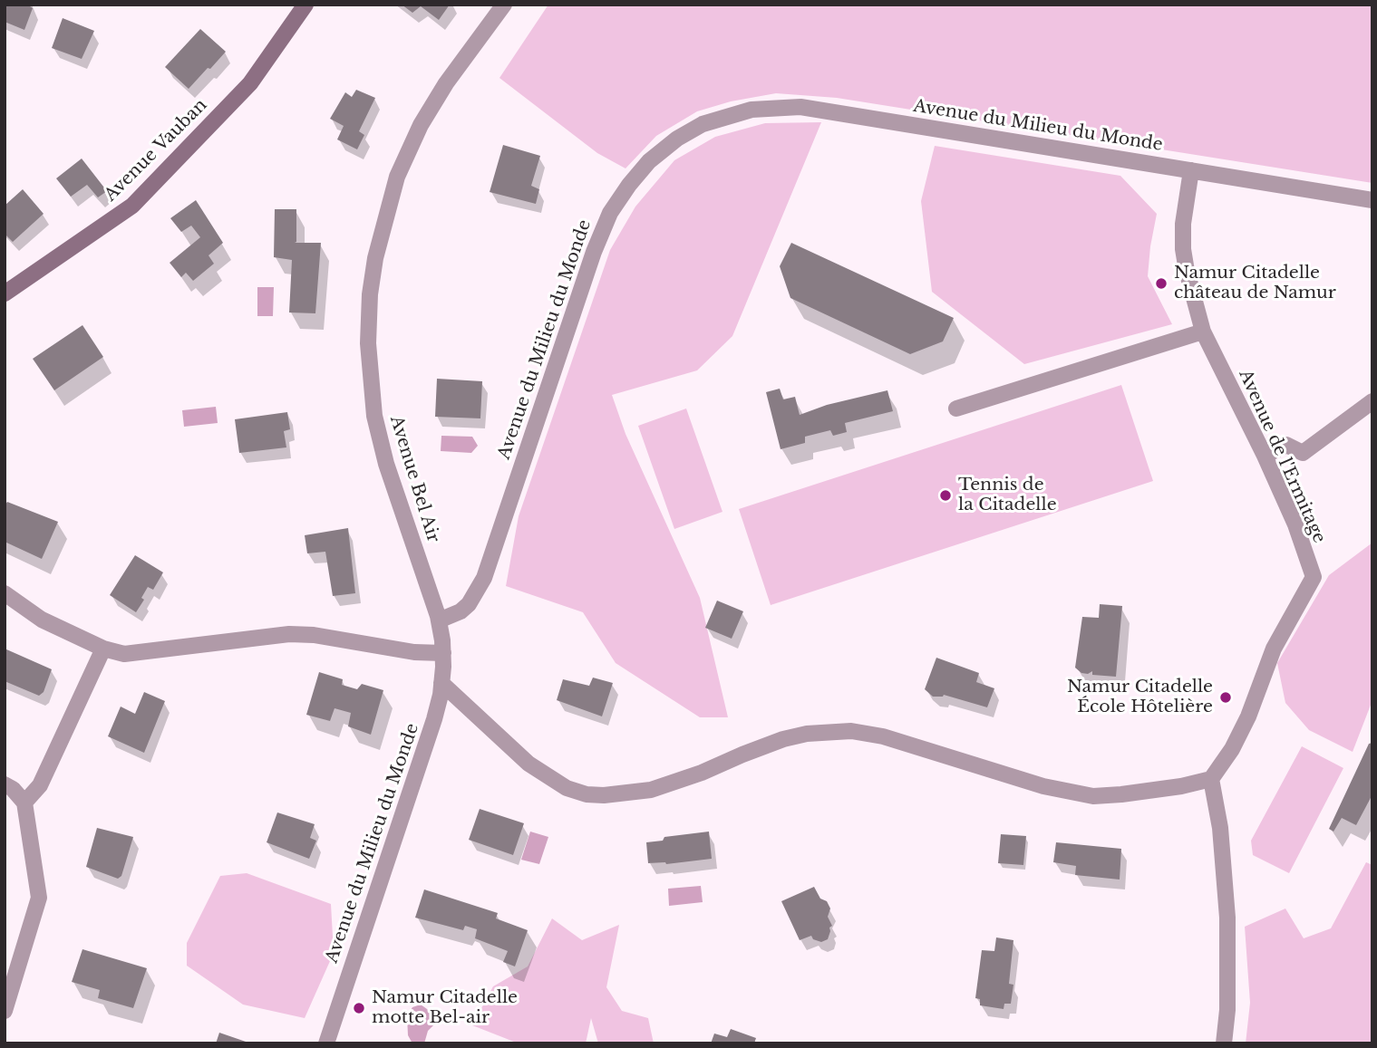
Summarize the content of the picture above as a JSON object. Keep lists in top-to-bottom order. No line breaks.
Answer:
{"streets":{"main road":["Avenue Vauban"],"street":["Avenue du Milieu du Monde","Avenue de l'Ermitage","Avenue Bel Air"]},"crossings":[["Avenue du Milieu du Monde","Avenue de l'Ermitage"],["Avenue du Milieu du Monde","Avenue Bel Air"]],"places":["Namur Citadelle château de Namur","Tennis de la Citadelle","Namur Citadelle École Hôtelière","Namur Citadelle motte Bel-air"]}
